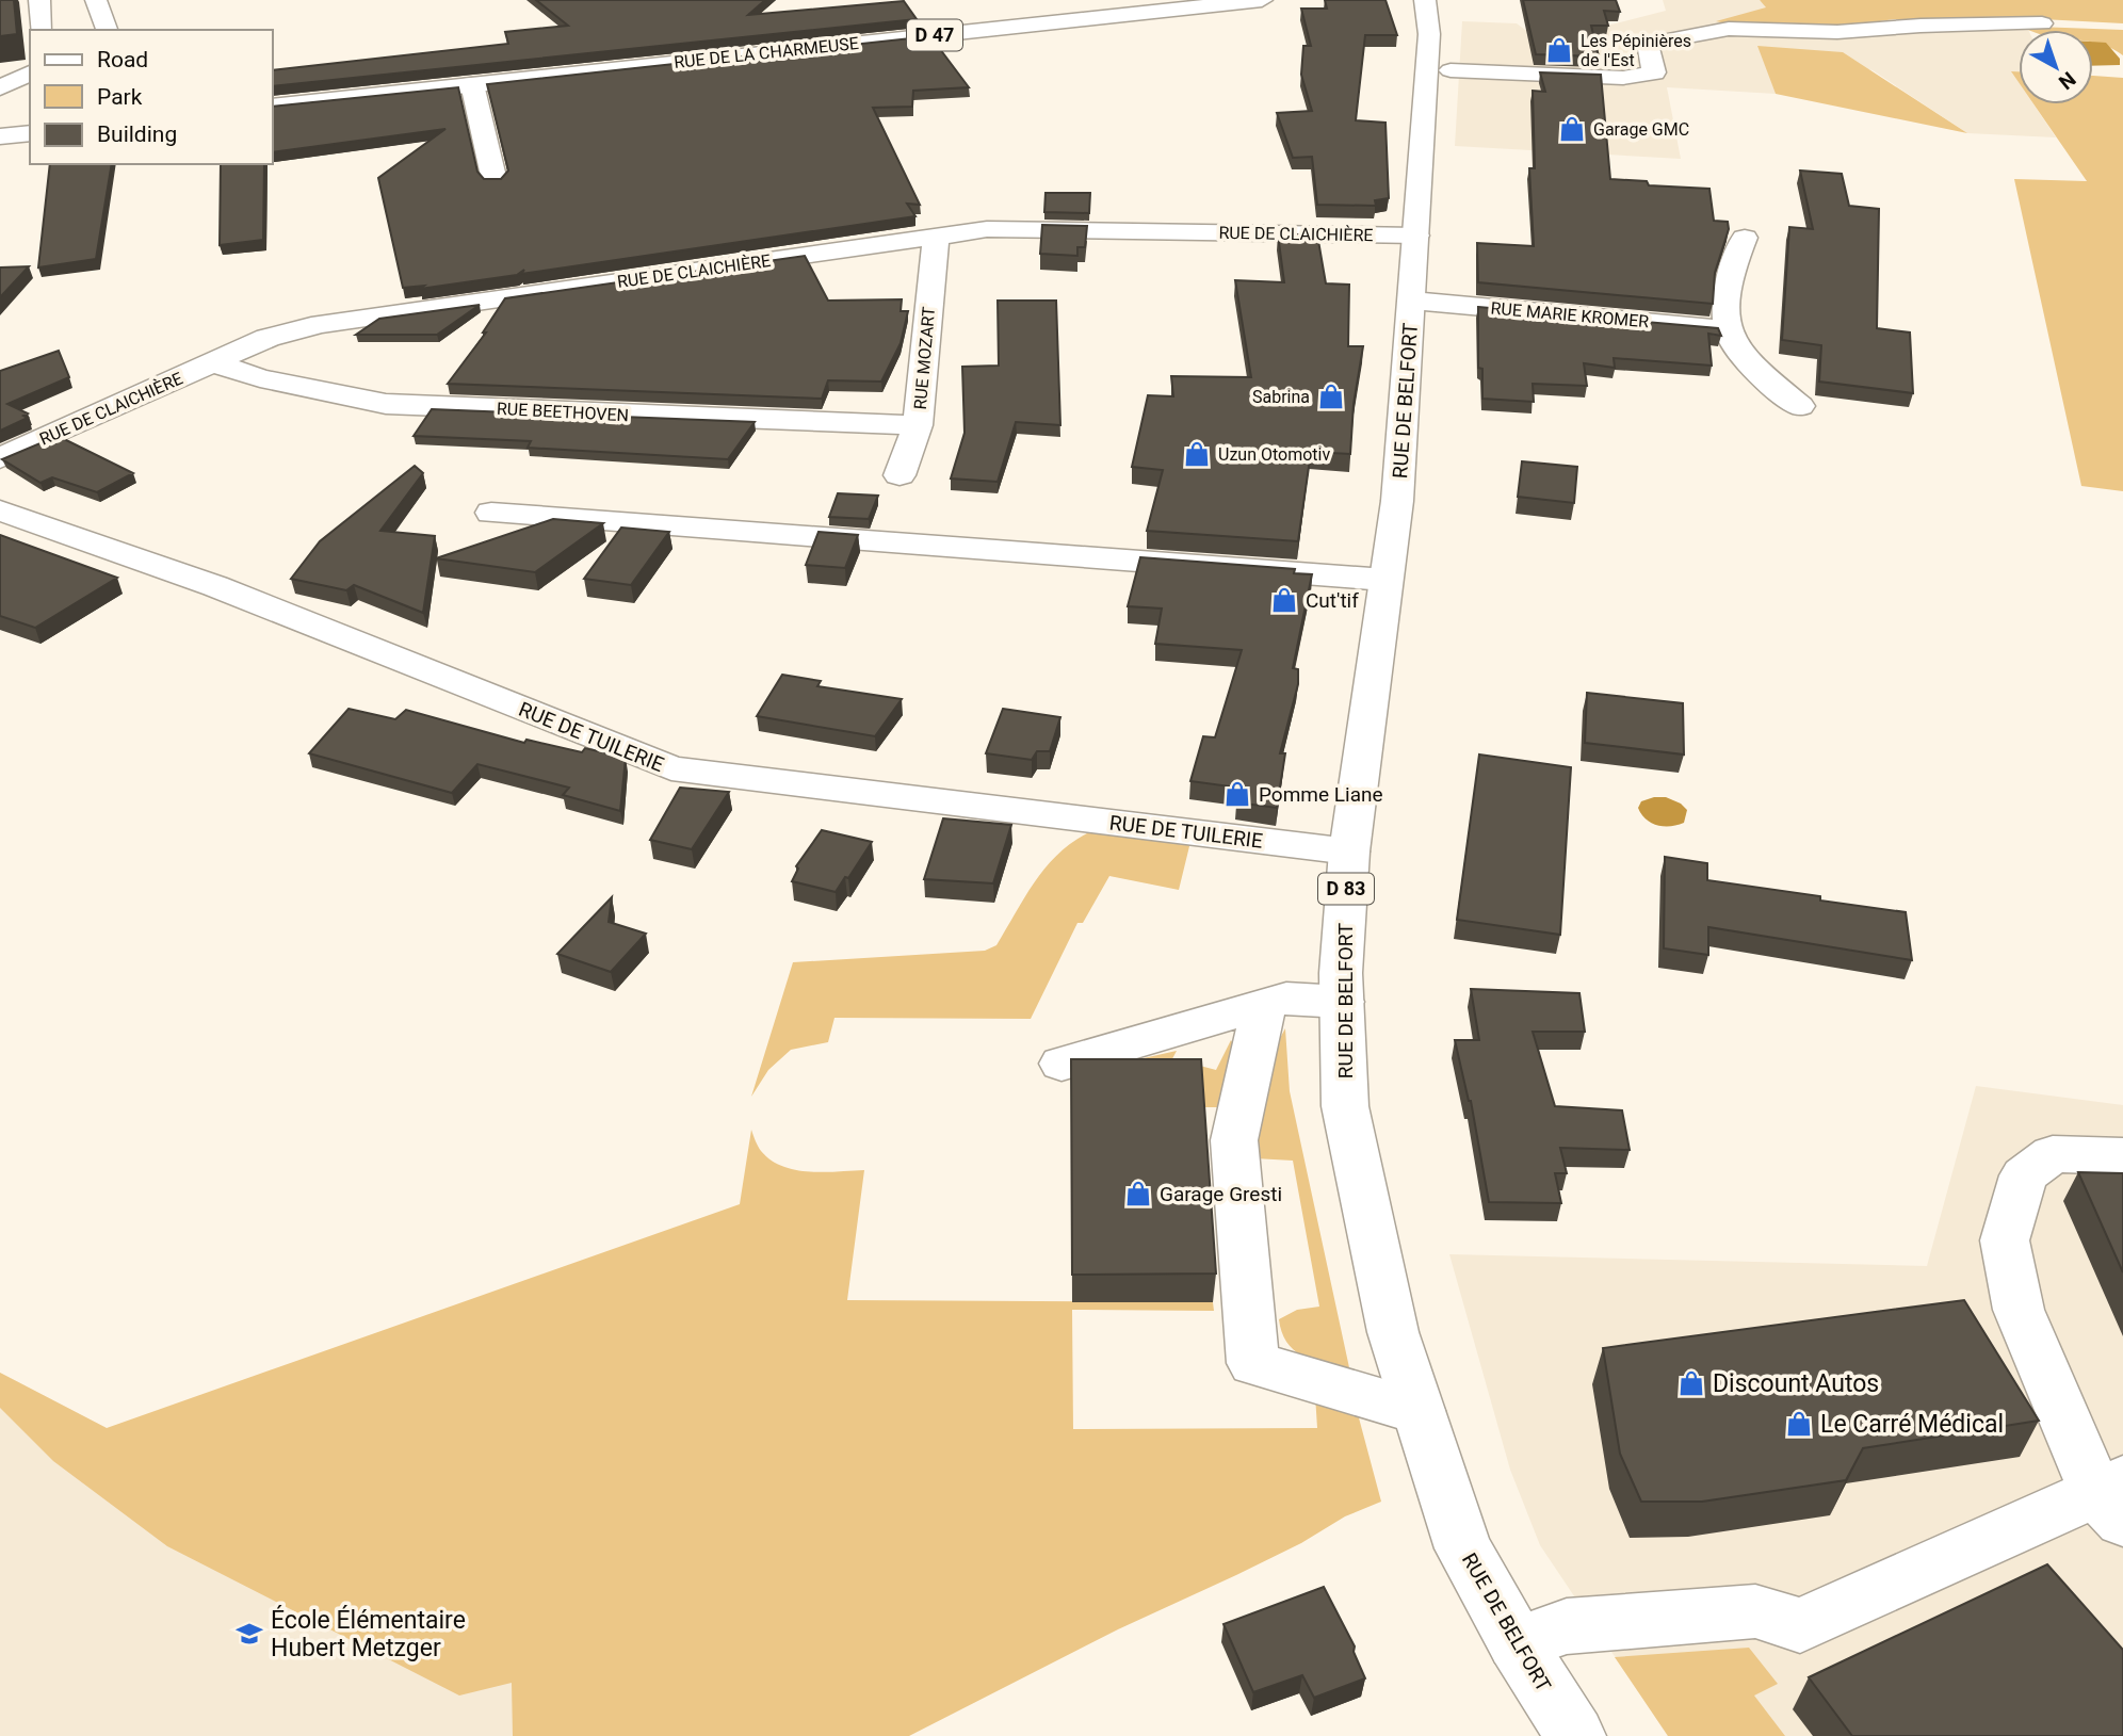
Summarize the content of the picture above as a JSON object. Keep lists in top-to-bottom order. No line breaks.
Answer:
{"streets":{"street":["D 47","RUE DE LA CHARMEUSE","RUE DE CLAICHIÈRE","RUE MARIE KROMER","RUE MOZART","RUE DE BELFORT","RUE BEETHOVEN","RUE DE TUILERIE","D 83"]},"crossings":[["RUE DE CLAICHIÈRE","RUE MOZART"],["RUE DE CLAICHIÈRE","RUE DE BELFORT"],["RUE DE CLAICHIÈRE","RUE BEETHOVEN"],["RUE MARIE KROMER","RUE DE BELFORT"],["RUE MOZART","RUE BEETHOVEN"],["RUE DE BELFORT","RUE DE TUILERIE"]],"places":{"shop":["Les Pépinières de l'Est","Garage GMC","Sabrina","Uzun Otomotiv","Cut'tif","Pomme Liane","Garage Gresti","Discount Autos","Le Carré Médical"],"school or university":["École Élémentaire Hubert Metzger"]},"legend":["Road","Park","Building"],"north":"bottom right"}
